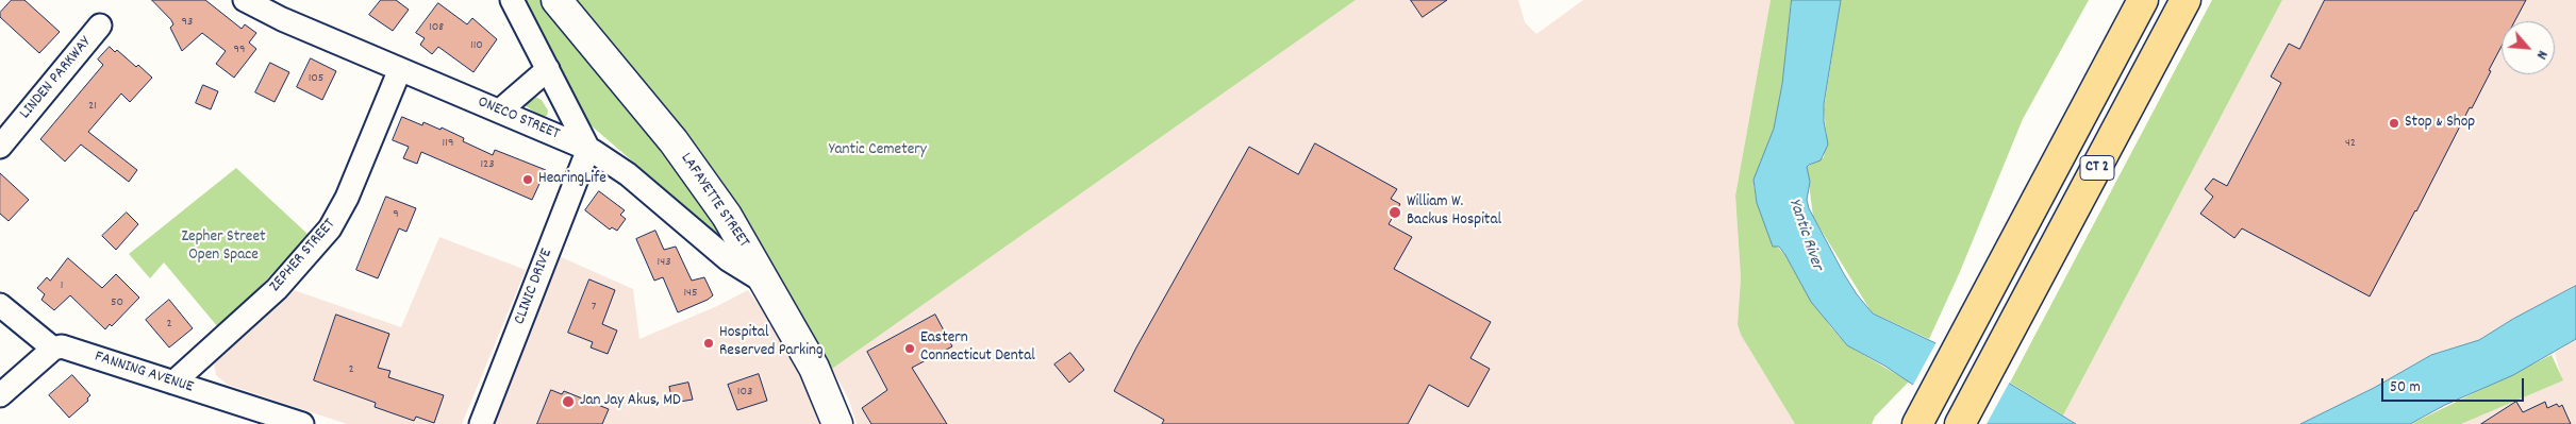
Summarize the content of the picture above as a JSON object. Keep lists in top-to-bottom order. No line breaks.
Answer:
{"streets":{"highway":["CT 2"],"street":["LINDEN PARKWAY","ONECO STREET","LAFAYETTE STREET","ZEPHER STREET","CLINIC DRIVE","FANNING AVENUE"]},"crossings":[["ONECO STREET","LAFAYETTE STREET"],["ONECO STREET","ZEPHER STREET"],["ONECO STREET","CLINIC DRIVE"],["ZEPHER STREET","FANNING AVENUE"]],"water":["Yantic River"],"parks":["Yantic Cemetery","Zepher Street Open Space"],"places":["Stop & Shop","HearingLife","William W. Backus Hospital","Hospital Reserved Parking","Eastern Connecticut Dental","Jan Jay Akus, MD"],"house_numbers":["93","108","110","99","105","21","119","42","123","9","143","1","145","50","7","2","2","103"],"scale_bar":"50 m","north":"bottom right"}
